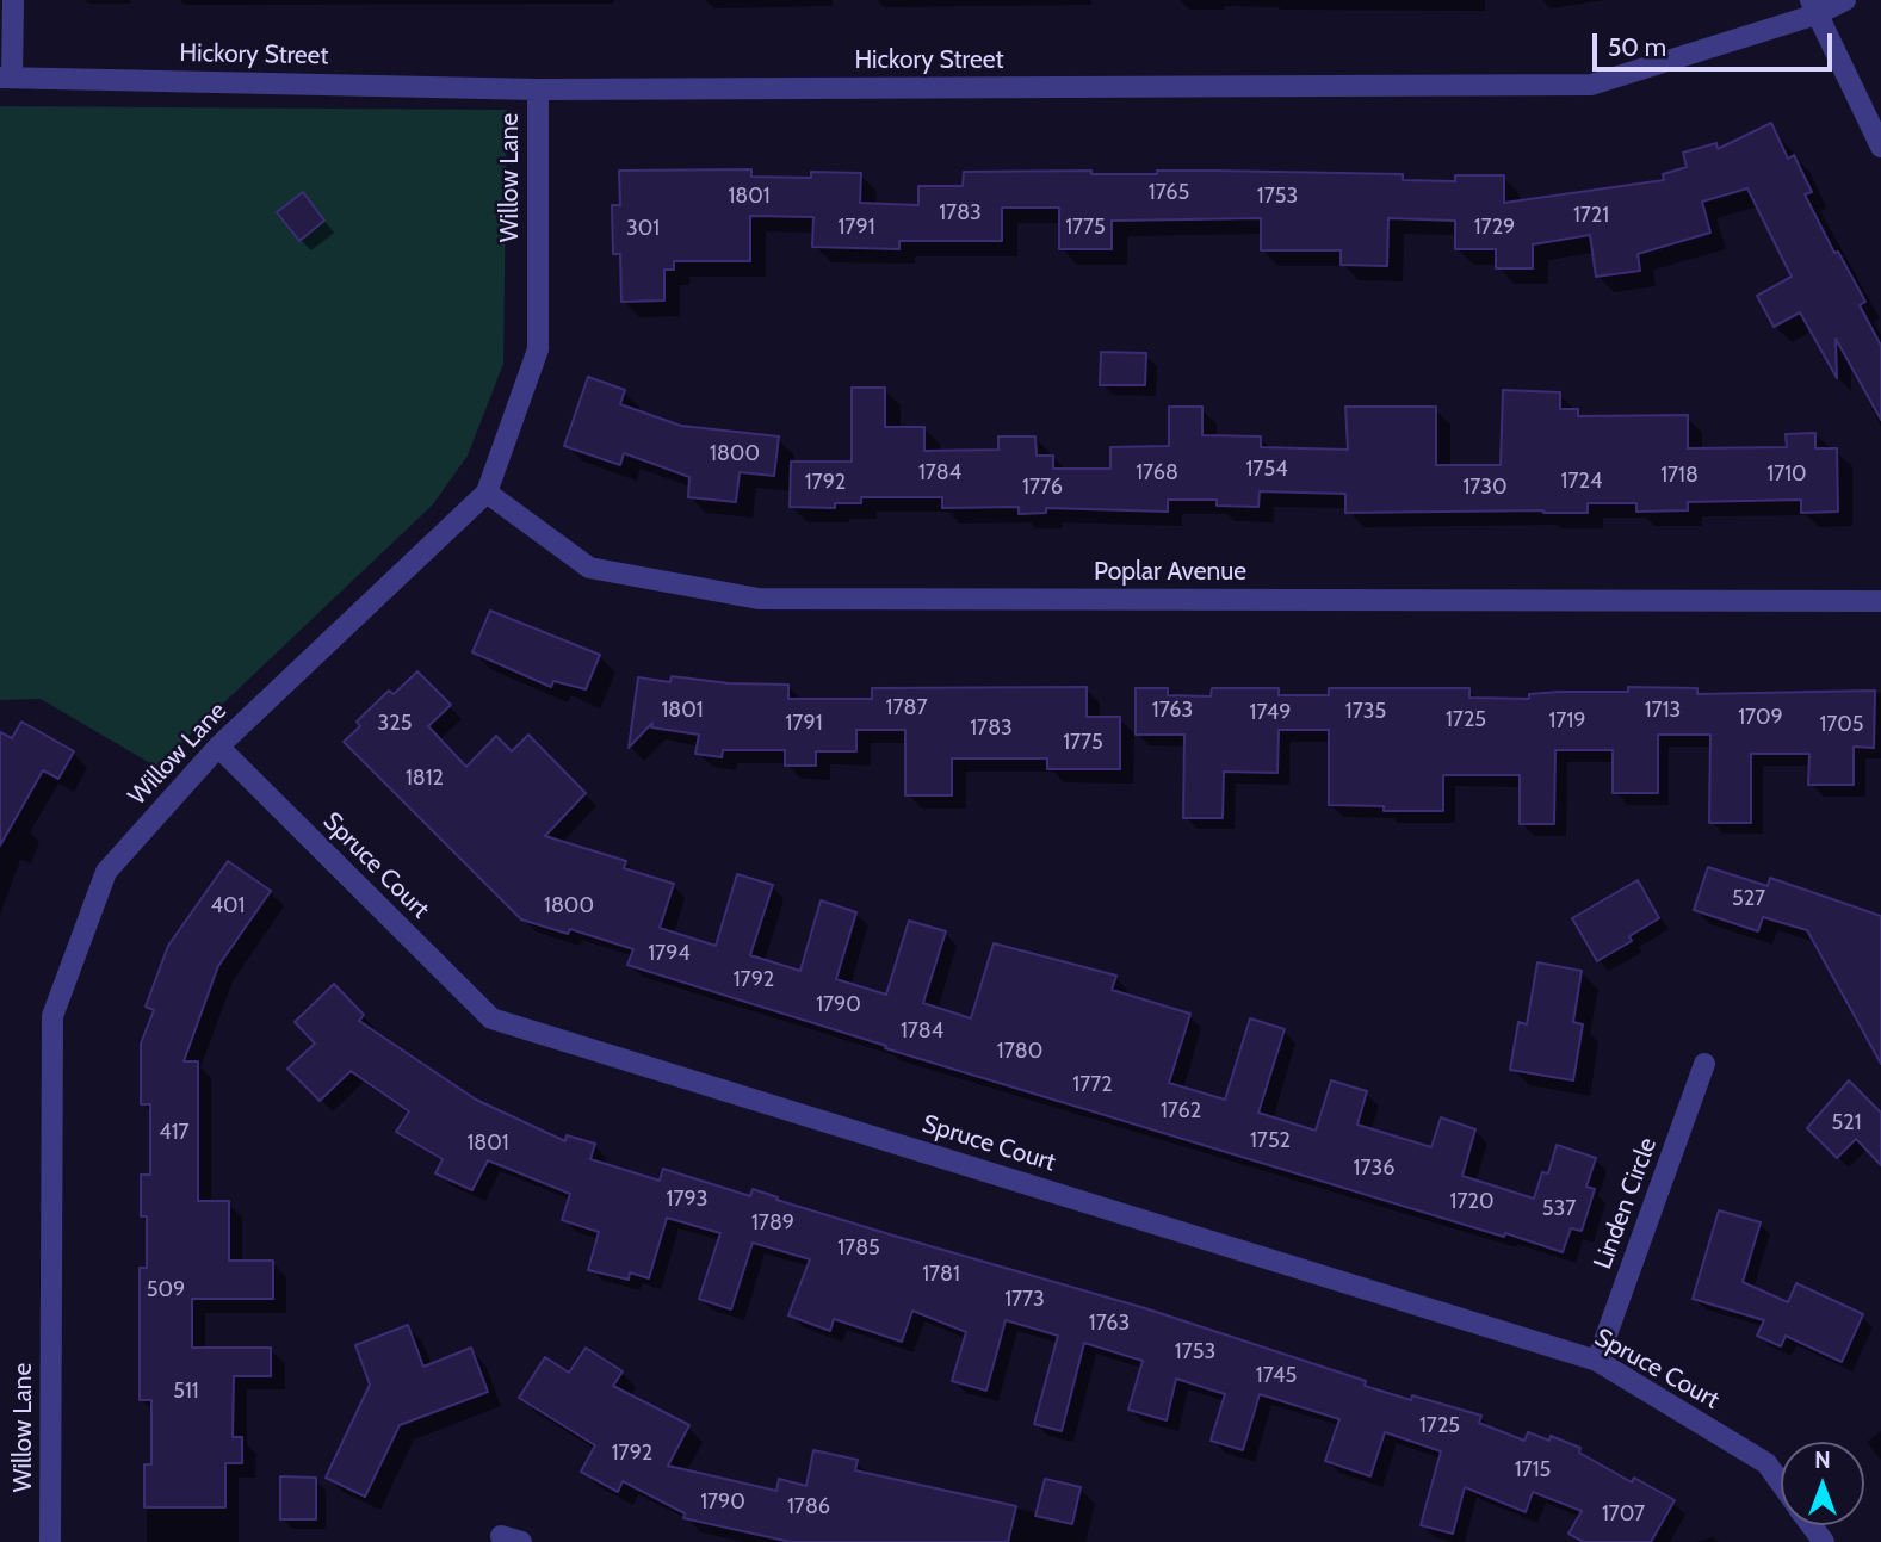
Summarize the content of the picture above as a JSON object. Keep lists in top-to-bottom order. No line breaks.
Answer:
{"streets":{"street":["Hickory Street","Willow Lane","Poplar Avenue","Spruce Court","Linden Circle"]},"crossings":[["Hickory Street","Willow Lane"],["Willow Lane","Poplar Avenue"],["Willow Lane","Spruce Court"],["Spruce Court","Linden Circle"]],"house_numbers":["1765","1801","1753","1783","1721","1791","1775","1729","301","1800","1754","1784","1768","1710","1718","1724","1792","1776","1730","1787","1801","1763","1713","1735","1749","1709","1725","1719","325","1791","1705","1783","1775","1812","527","401","1800","1794","1792","1790","1784","1780","1772","1762","521","417","1752","1801","1736","1793","1720","537","1789","1785","1781","509","1773","1763","1753","1745","511","1725","1792","1715","1790","1786","1707"],"scale_bar":"50 m","north":"top"}
